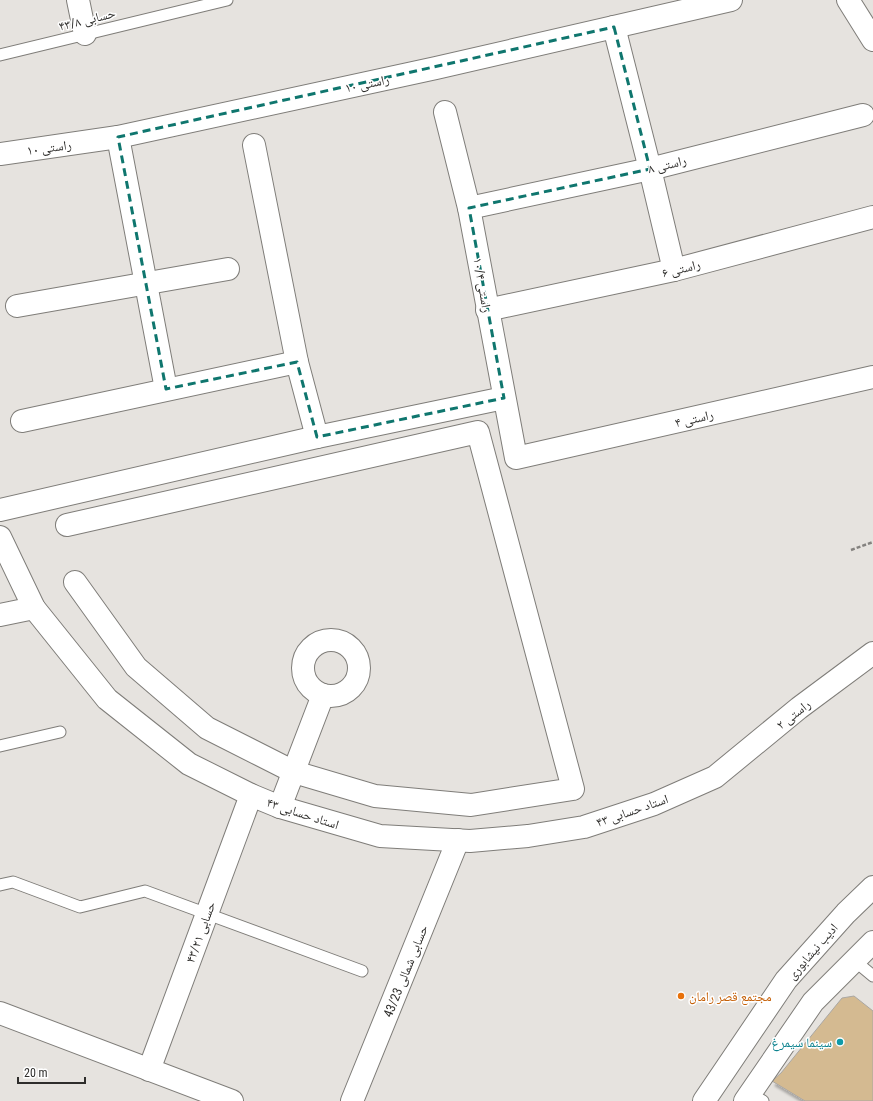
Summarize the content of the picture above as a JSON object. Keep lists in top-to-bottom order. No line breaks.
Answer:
{"streets":{"street":["راستی ۱۰","راستی ۸","راستی ۶","راستی ۱۰/۴","راستی ۴","راستی ۲","استاد حسابی ۴۳","حسابی ۴۳/۲۱","ادیب نیشابوری","حسابی شمالی 43/23"],"lane":["حسابی ۴۳/۸"]},"crossings":[["راستی ۸","راستی ۱۰/۴"],["راستی ۶","راستی ۱۰/۴"],["راستی ۱۰/۴","راستی ۴"],["راستی ۲","استاد حسابی ۴۳"],["استاد حسابی ۴۳","حسابی ۴۳/۲۱"],["استاد حسابی ۴۳","حسابی شمالی 43/23"]],"places":["مجتمع قصر رامان","سینما سیمرغ"],"scale_bar":"20 m"}
